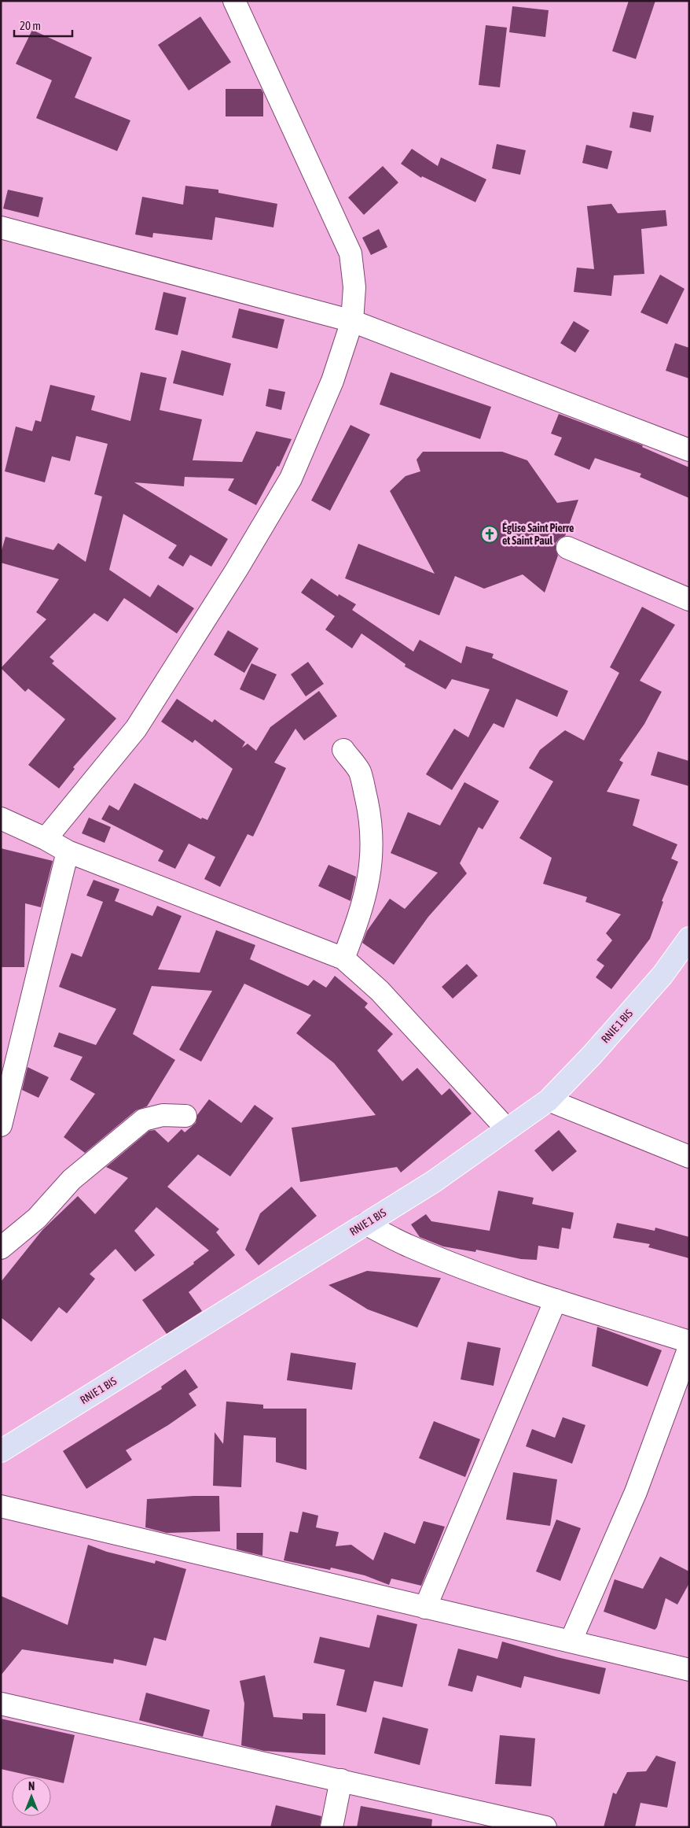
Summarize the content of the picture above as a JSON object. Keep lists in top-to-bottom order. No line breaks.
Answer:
{"streets":{"main road":["RNIE 1 BIS"]},"places":{"church":["Église Saint Pierre et Saint Paul"]},"scale_bar":"20 m","north":"top"}
